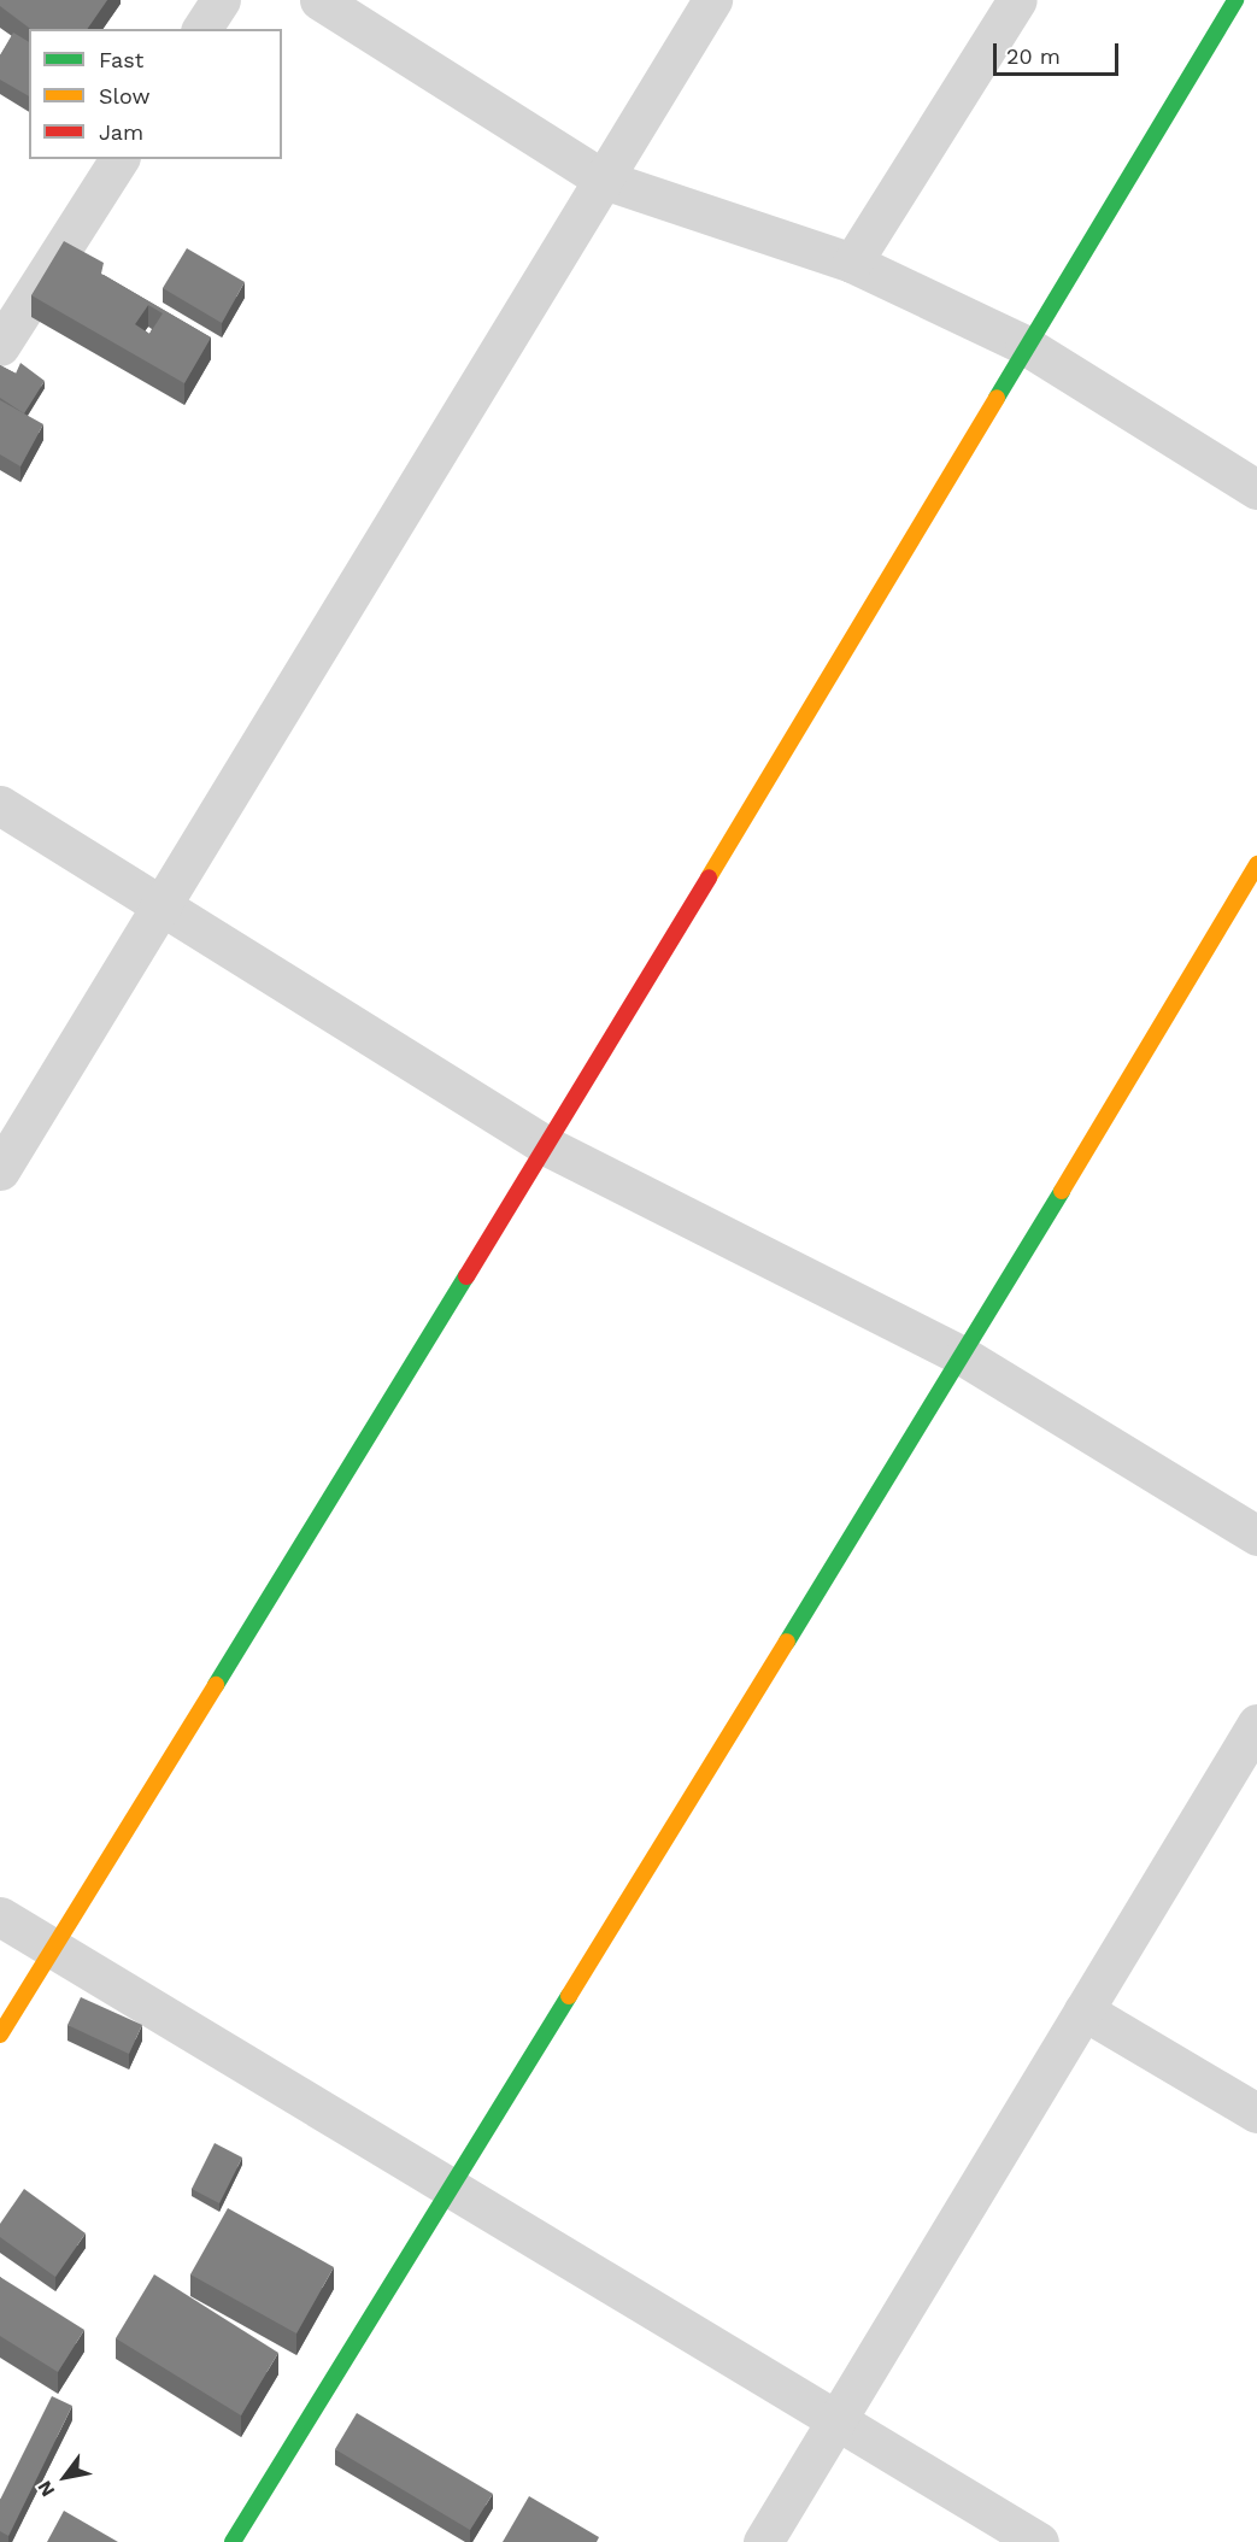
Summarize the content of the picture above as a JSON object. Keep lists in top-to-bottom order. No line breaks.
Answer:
{"legend":["Fast","Slow","Jam"],"scale_bar":"20 m","north":"bottom left"}
